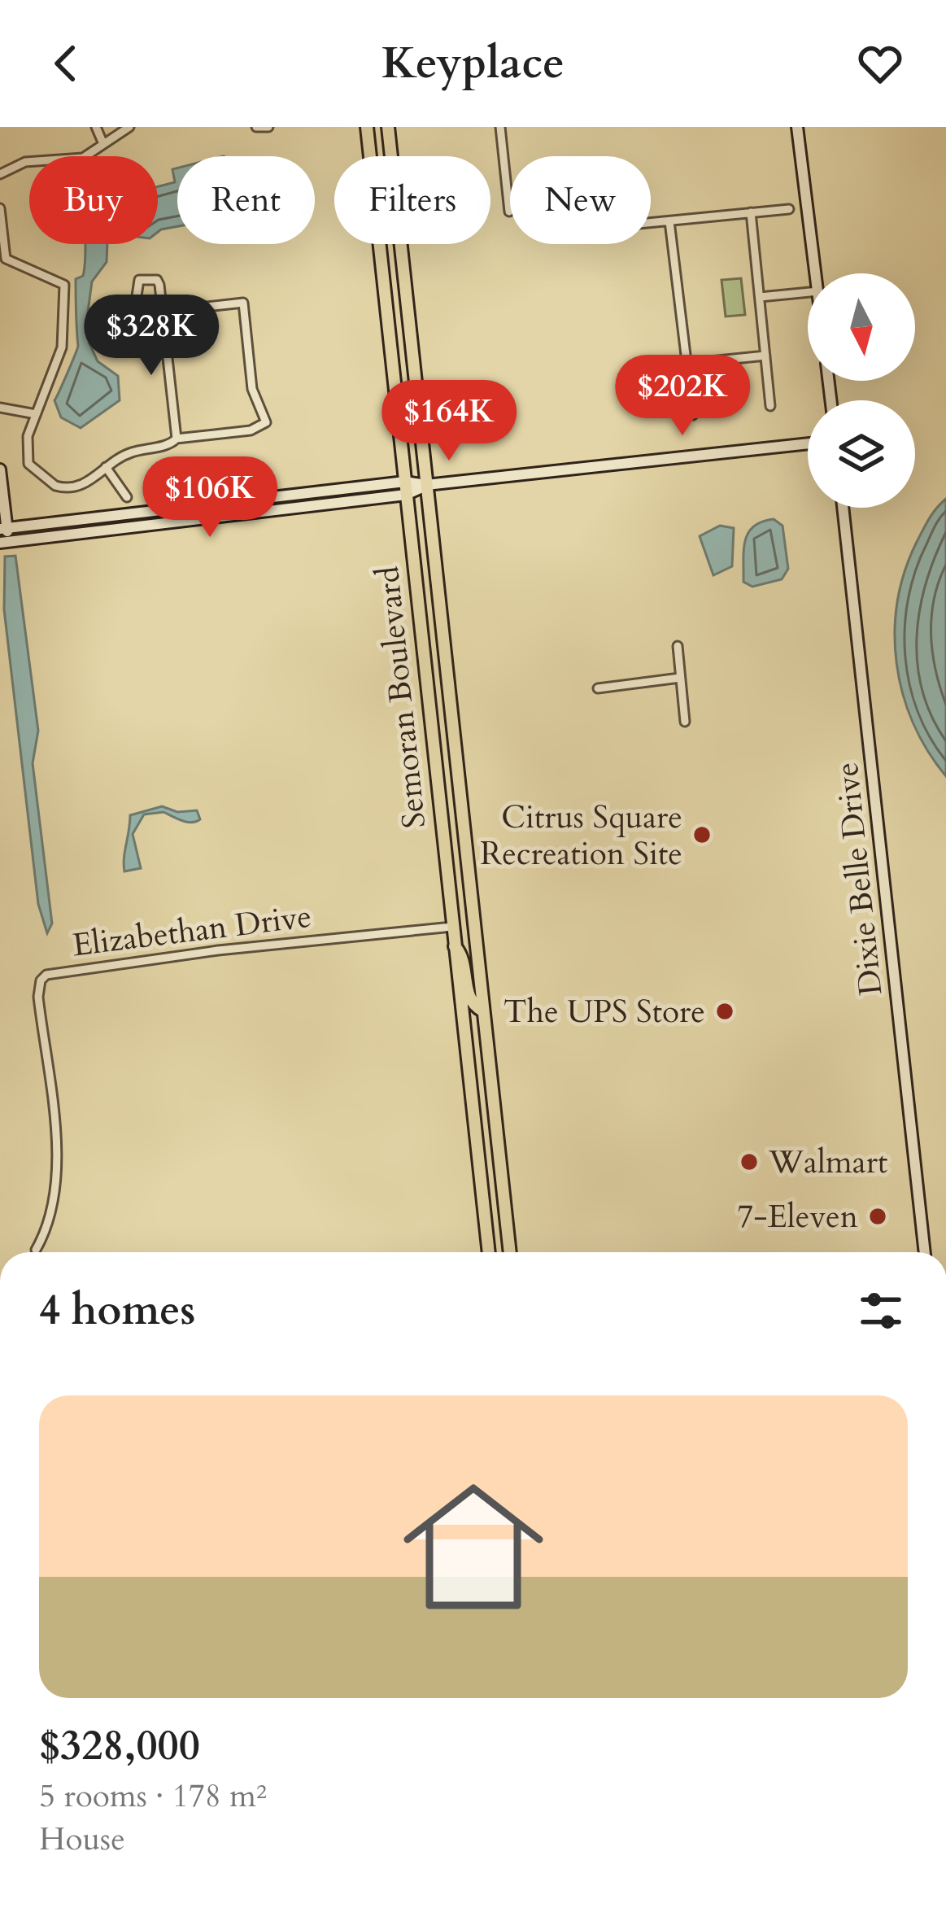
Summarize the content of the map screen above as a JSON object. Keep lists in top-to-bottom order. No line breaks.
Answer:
{"streets":{"main road":["Semoran Boulevard"],"street":["Dixie Belle Drive","Elizabethan Drive"]},"crossings":[["Semoran Boulevard","Elizabethan Drive"]],"places":["Citrus Square Recreation Site","The UPS Store","Walmart","7-Eleven"],"north":"bottom","page":{"header":"Keyplace","chip":["Buy","Rent","Filters","New"],"price":["$328K","$202K","$164K","$106K"],"heading":"4 homes","list":[{"name":"$328,000","note":"5 rooms · 178 m² · House"}]}}
